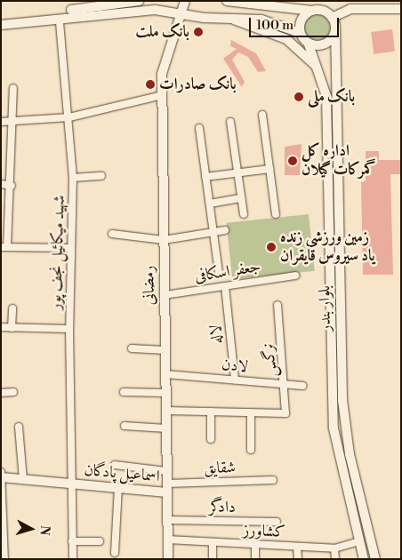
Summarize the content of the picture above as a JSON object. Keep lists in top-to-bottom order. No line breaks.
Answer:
{"streets":{"main road":["رمضانی","بلوار بندر","اسماعیل پادگان"],"street":["شهید میکائیل نجف پور","جعفر اسکافی","لاله","نرگس","لادن","شقایق","دادگر","کشاورز"]},"crossings":[["شهید میکائیل نجف پور","اسماعیل پادگان"],["جعفر اسکافی","رمضانی"],["جعفر اسکافی","لاله"],["رمضانی","لادن"],["رمضانی","شقایق"],["رمضانی","اسماعیل پادگان"],["رمضانی","دادگر"],["رمضانی","کشاورز"],["بلوار بندر","کشاورز"],["لاله","لادن"],["نرگس","لادن"],["شقایق","اسماعیل پادگان"]],"places":["بانک ملت","بانک صادرات","بانک ملی","اداره کل گمرکات گیلان","زمین ورزشی زنده یاد سیروس قایقران"],"scale_bar":"100 m","north":"right"}
